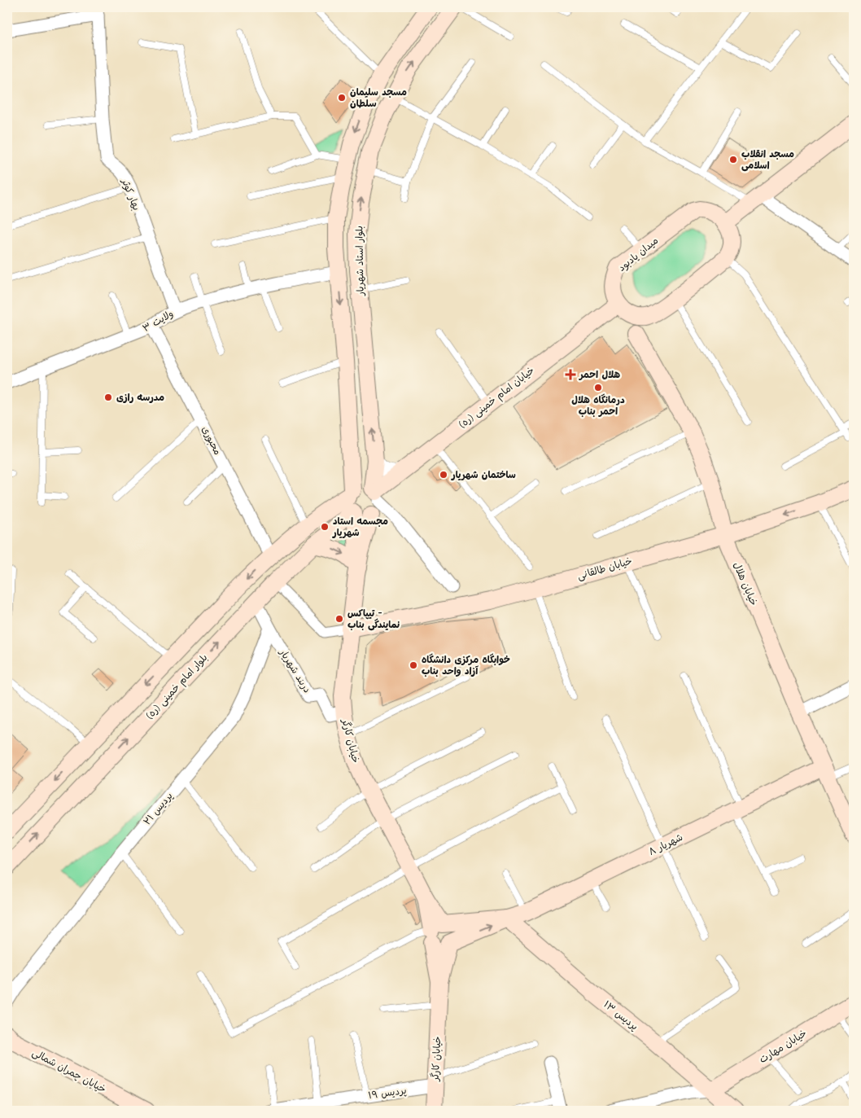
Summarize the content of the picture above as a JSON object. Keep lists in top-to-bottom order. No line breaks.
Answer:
{"streets":{"main road":["میدان یادبود","بلوار استاد شهریار","خیابان امام خمینی (ره)","خیابان طالقانی","خیابان هلال","بلوار امام خمینی (ره)","خیابان کارگر","شهریار ۸","پردیس ۱۳","خیابان مهارت","خیابان چمران شمالی"],"street":["بهار کوثر","ولایت ۳","محبوری","دربند شهریار","پردیس ۲۱","پردیس ۱۹"]},"crossings":[["بهار کوثر","ولایت ۳"],["میدان یادبود","خیابان امام خمینی (ره)"],["بلوار استاد شهریار","ولایت ۳"],["بلوار استاد شهریار","خیابان امام خمینی (ره)"],["بلوار استاد شهریار","بلوار امام خمینی (ره)"],["بلوار استاد شهریار","خیابان کارگر"],["ولایت ۳","محبوری"],["خیابان طالقانی","خیابان هلال"],["خیابان طالقانی","خیابان کارگر"],["خیابان هلال","شهریار ۸"],["دربند شهریار","خیابان کارگر"],["دربند شهریار","پردیس ۲۱"],["خیابان کارگر","شهریار ۸"],["خیابان کارگر","پردیس ۱۹"],["شهریار ۸","پردیس ۱۳"],["پردیس ۱۳","خیابان مهارت"]],"places":{"other":["مسجد سلیمان سلطان","مسجد انقلاب اسلامی","درمانگاه هلال احمر بناب","مدرسه رازی","ساختمان شهریار","مجسمه استاد شهریار","تیپاکس - نمایندگی بناب","خوابگاه مرکزی دانشگاه آزاد واحد بناب"],"health":["هلال احمر"]}}
